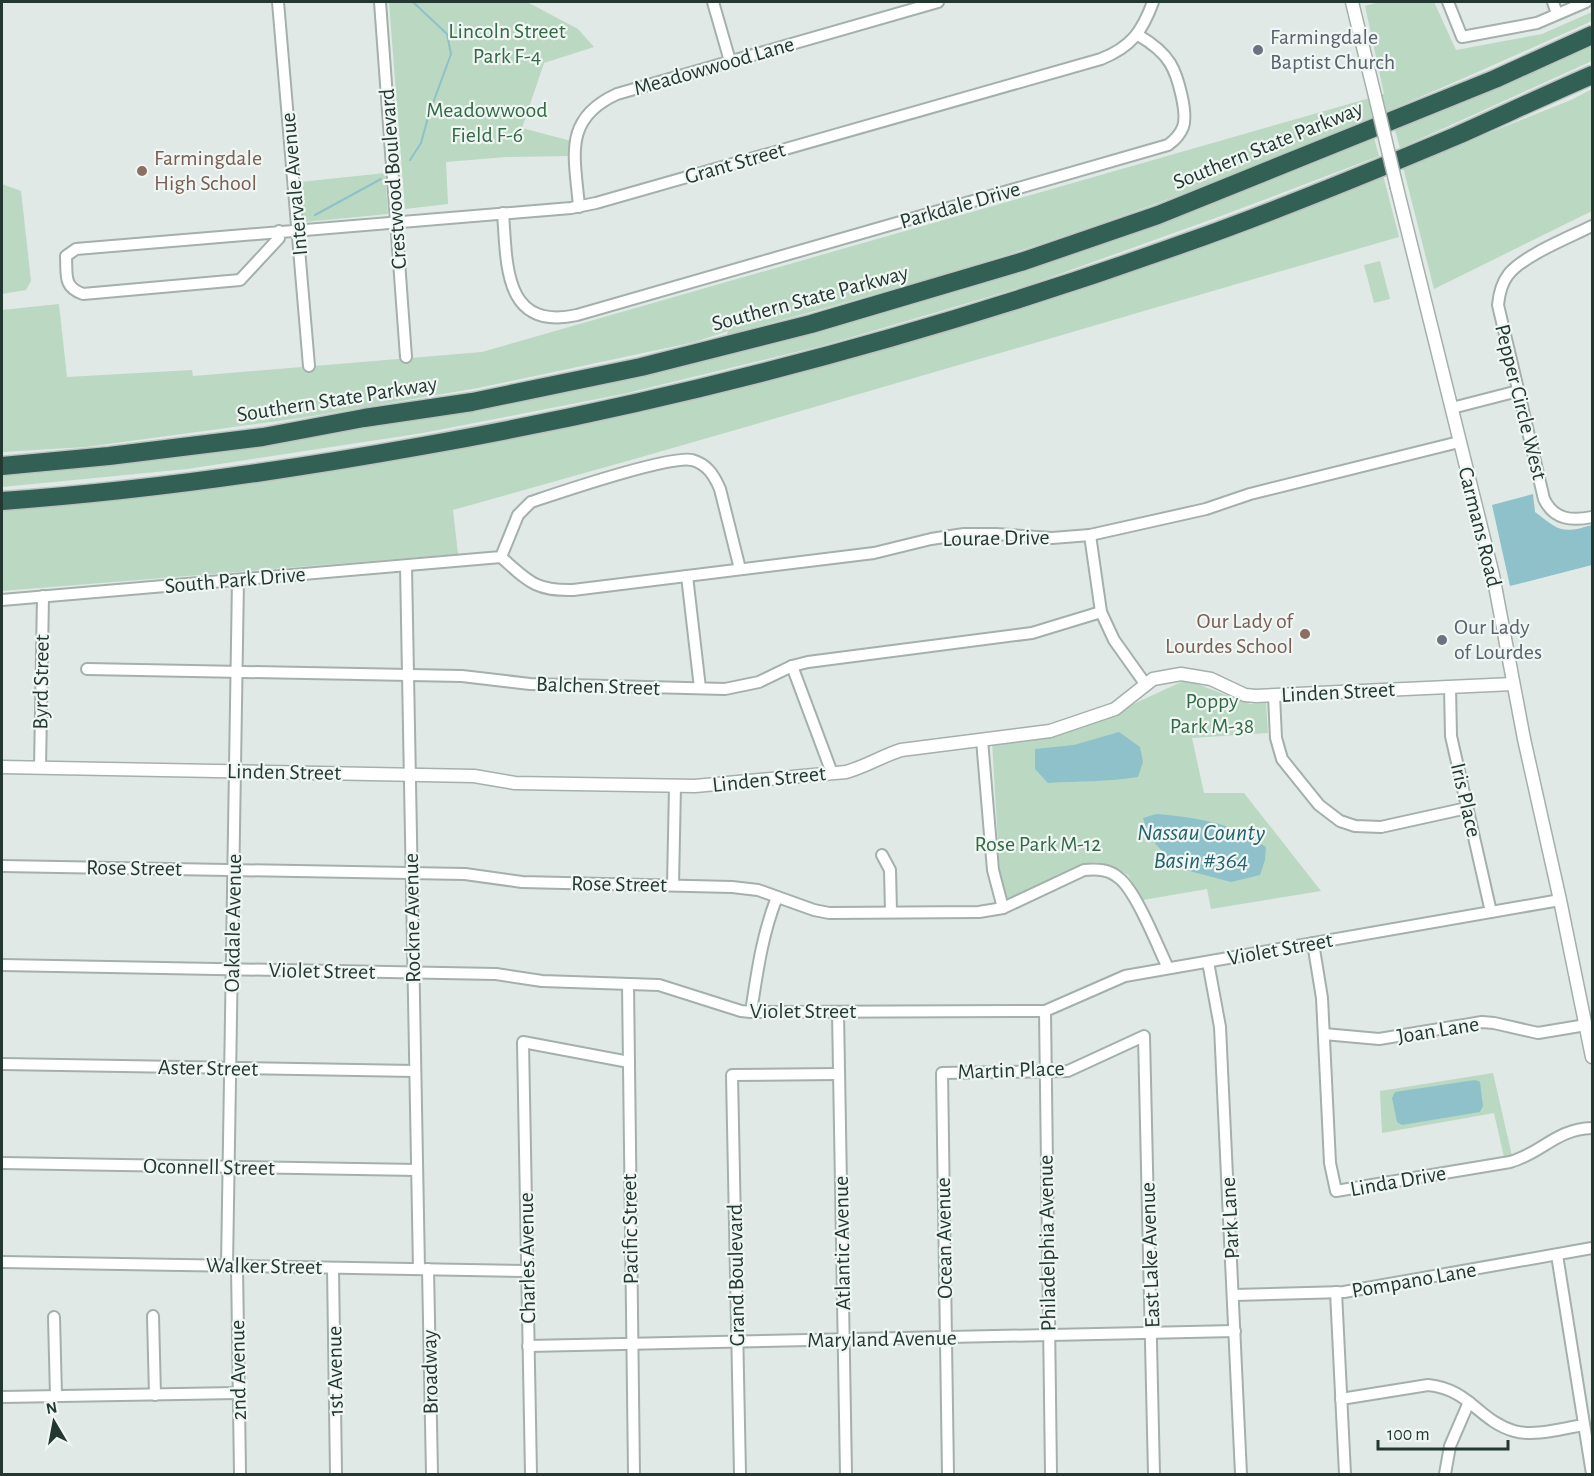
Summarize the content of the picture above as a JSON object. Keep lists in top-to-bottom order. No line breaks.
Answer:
{"streets":{"highway":["Southern State Parkway"],"street":["Meadowwood Lane","Grant Street","Crestwood Boulevard","Intervale Avenue","Parkdale Drive","Pepper Circle West","Carmans Road","Lourae Drive","South Park Drive","Byrd Street","Balchen Street","Linden Street","Iris Place","Rose Street","Rockne Avenue","Oakdale Avenue","Violet Street","Joan Lane","Aster Street","Martin Place","Oconnell Street","Linda Drive","Park Lane","Pacific Street","Ocean Avenue","Atlantic Avenue","Philadelphia Avenue","East Lake Avenue","Charles Avenue","Walker Street","Grand Boulevard","Pompano Lane","Maryland Avenue","2nd Avenue","1st Avenue","Broadway"]},"crossings":[["Meadowwood Lane","Grant Street"],["Grant Street","Crestwood Boulevard"],["Grant Street","Intervale Avenue"],["Grant Street","Parkdale Drive"],["Carmans Road","Lourae Drive"],["Carmans Road","Linden Street"],["Carmans Road","Violet Street"],["Carmans Road","Joan Lane"],["Lourae Drive","South Park Drive"],["South Park Drive","Byrd Street"],["South Park Drive","Rockne Avenue"],["South Park Drive","Oakdale Avenue"],["Byrd Street","Linden Street"],["Balchen Street","Rockne Avenue"],["Balchen Street","Oakdale Avenue"],["Linden Street","Iris Place"],["Linden Street","Rockne Avenue"],["Linden Street","Oakdale Avenue"],["Iris Place","Violet Street"],["Rose Street","Rockne Avenue"],["Rose Street","Oakdale Avenue"],["Rose Street","Violet Street"],["Rockne Avenue","Violet Street"],["Rockne Avenue","Aster Street"],["Rockne Avenue","Oconnell Street"],["Rockne Avenue","Walker Street"],["Rockne Avenue","Broadway"],["Oakdale Avenue","Violet Street"],["Oakdale Avenue","Aster Street"],["Oakdale Avenue","Oconnell Street"],["Oakdale Avenue","Walker Street"],["Oakdale Avenue","2nd Avenue"],["Violet Street","Linda Drive"],["Violet Street","Park Lane"],["Violet Street","Pacific Street"],["Violet Street","Atlantic Avenue"],["Violet Street","Philadelphia Avenue"],["Joan Lane","Linda Drive"],["Martin Place","Ocean Avenue"],["Martin Place","Philadelphia Avenue"],["Martin Place","East Lake Avenue"],["Park Lane","Pompano Lane"],["Park Lane","Maryland Avenue"],["Pacific Street","Charles Avenue"],["Pacific Street","Maryland Avenue"],["Ocean Avenue","Maryland Avenue"],["Atlantic Avenue","Grand Boulevard"],["Atlantic Avenue","Maryland Avenue"],["Philadelphia Avenue","Maryland Avenue"],["East Lake Avenue","Maryland Avenue"],["Charles Avenue","Walker Street"],["Charles Avenue","Maryland Avenue"],["Walker Street","2nd Avenue"],["Walker Street","1st Avenue"],["Walker Street","Broadway"],["Grand Boulevard","Maryland Avenue"]],"water":["Nassau County Basin #364"],"parks":["Lincoln Street Park F-4","Meadowwood Field F-6","Poppy Park M-38","Rose Park M-12"],"places":["Farmingdale Baptist Church","Farmingdale High School","Our Lady of Lourdes School","Our Lady of Lourdes"],"scale_bar":"100 m","north":"top"}
